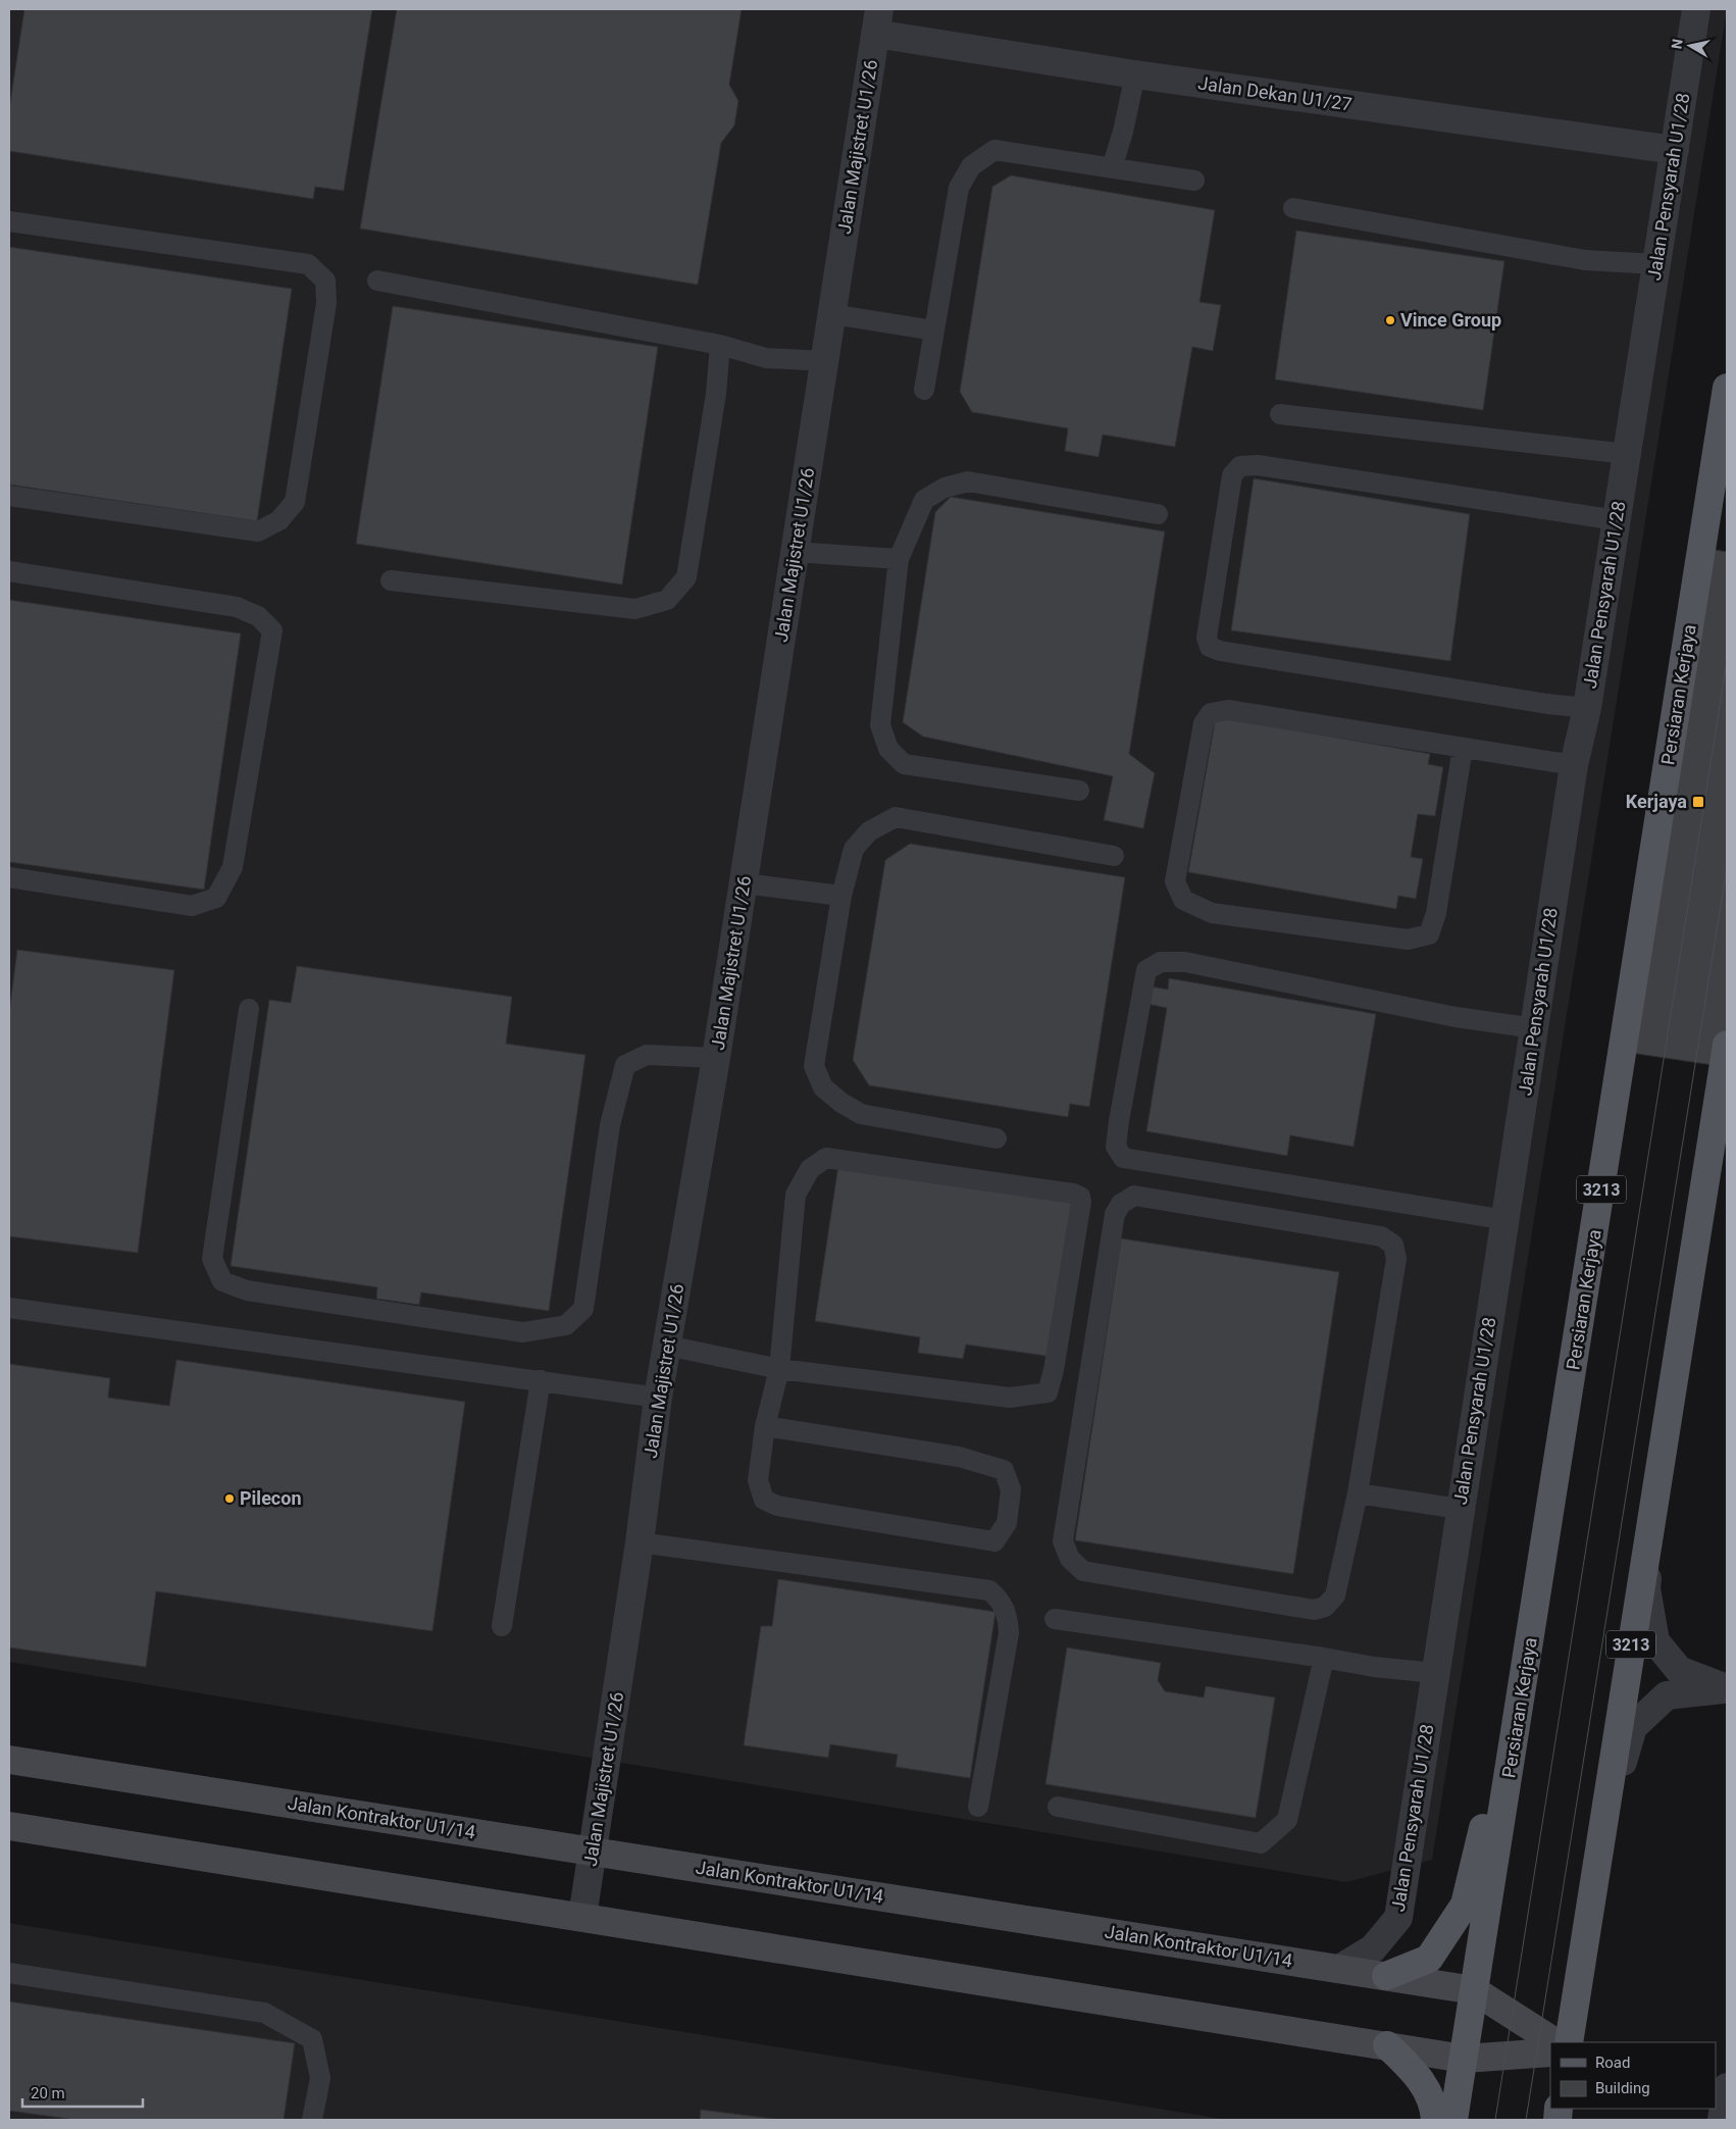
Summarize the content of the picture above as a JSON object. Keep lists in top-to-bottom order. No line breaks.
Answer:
{"streets":{"main road":["Persiaran Kerjaya","3213"],"street":["Jalan Dekan U1/27","Jalan Majistret U1/26","Jalan Pensyarah U1/28","Jalan Kontraktor U1/14"]},"crossings":[["Jalan Dekan U1/27","Jalan Majistret U1/26"],["Jalan Dekan U1/27","Jalan Pensyarah U1/28"],["Jalan Majistret U1/26","Jalan Kontraktor U1/14"],["Jalan Pensyarah U1/28","Jalan Kontraktor U1/14"],["Persiaran Kerjaya","Jalan Kontraktor U1/14"]],"places":{"other":["Vince Group","Pilecon"],"transit":["Kerjaya"]},"legend":["Road","Building"],"scale_bar":"20 m","north":"left"}
